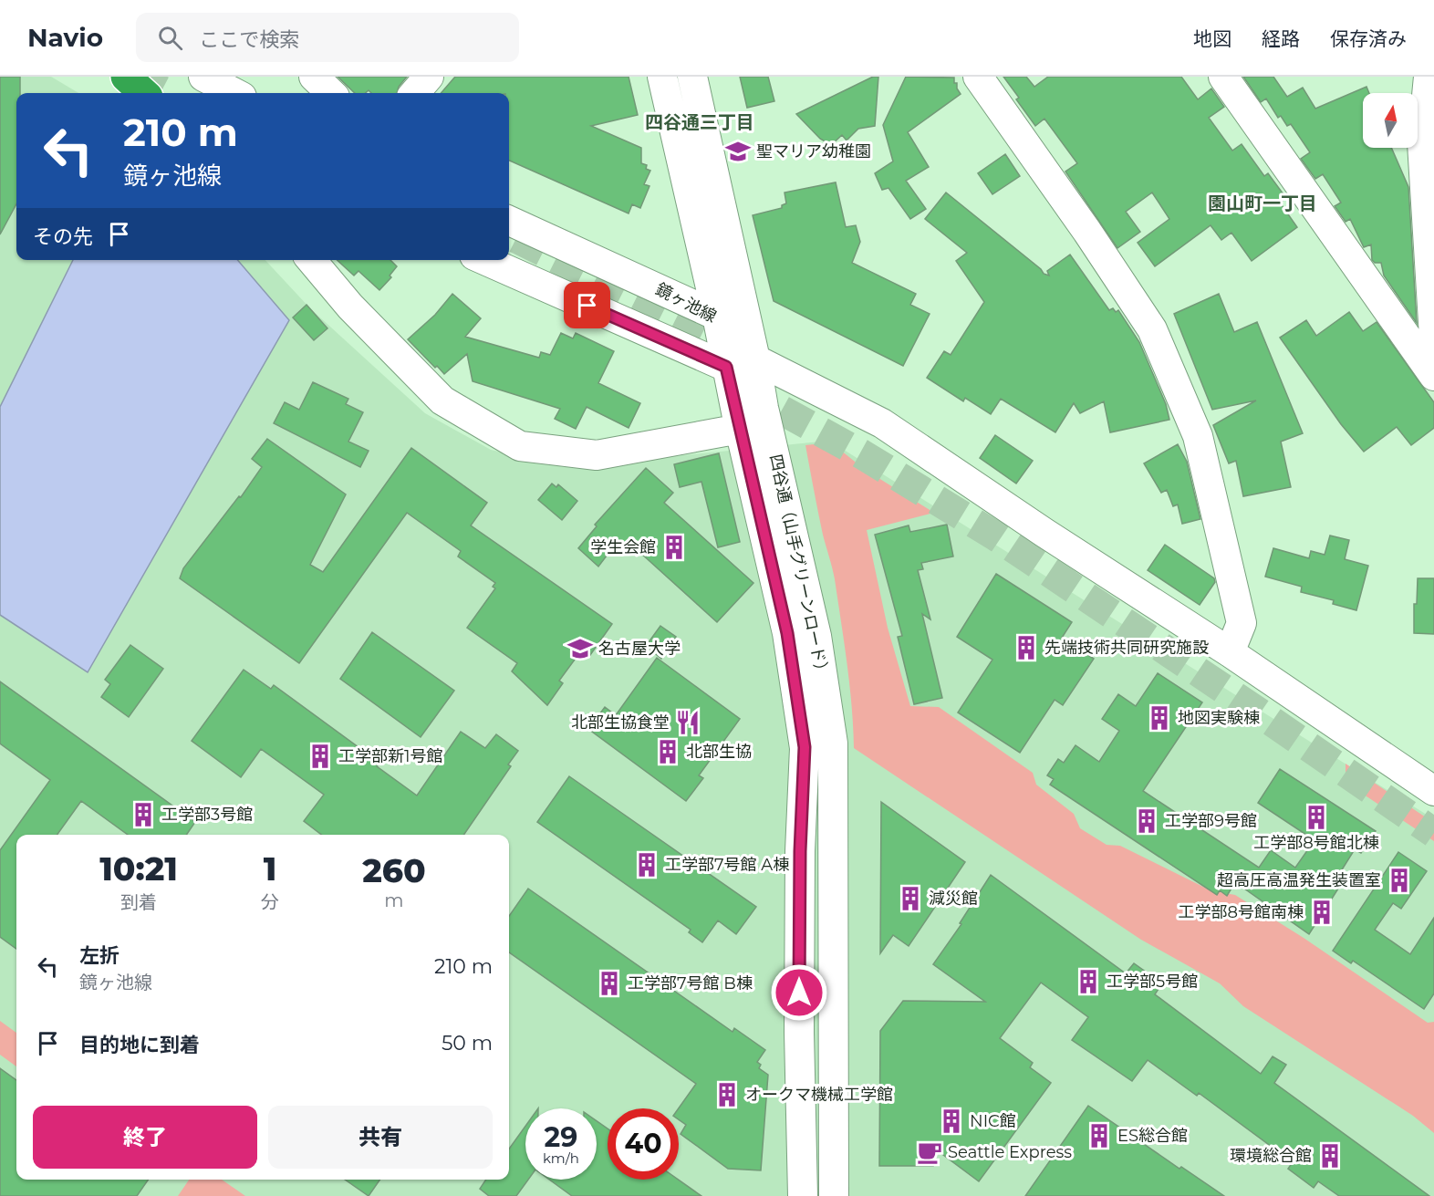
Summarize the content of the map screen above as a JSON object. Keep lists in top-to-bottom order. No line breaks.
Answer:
{"streets":{"street":["鏡ヶ池線","四谷通（山手グリーンロード）"]},"crossings":[["鏡ヶ池線","四谷通（山手グリーンロード）"]],"districts":["四谷通三丁目","園山町一丁目"],"places":{"school or university":["聖マリア幼稚園","名古屋大学"],"building":["学生会館","先端技術共同研究施設","地図実験棟","北部生協","工学部新1号館","工学部3号館","工学部8号館北棟","工学部9号館","工学部7号館 A棟","超高圧高温発生装置室","減災館","工学部8号館南棟","工学部5号館","工学部7号館 B棟","オークマ機械工学館","NIC館","ES総合館","環境総合館"],"restaurant":["北部生協食堂"],"cafe":["Seattle Express"]},"north":"top","page":{"header":"Navio","search":"ここで検索","nav":["地図","経路","保存済み"],"turn":["210 m","鏡ヶ池線"],"then":"その先","eta":["10:21","到着","1","分","260","m"],"list":[{"name":"左折","note":"鏡ヶ池線","value":"210 m"},{"name":"目的地に到着","value":"50 m"}],"buttons":["終了","共有"],"speed":"29 km/h","limit":"40"}}
